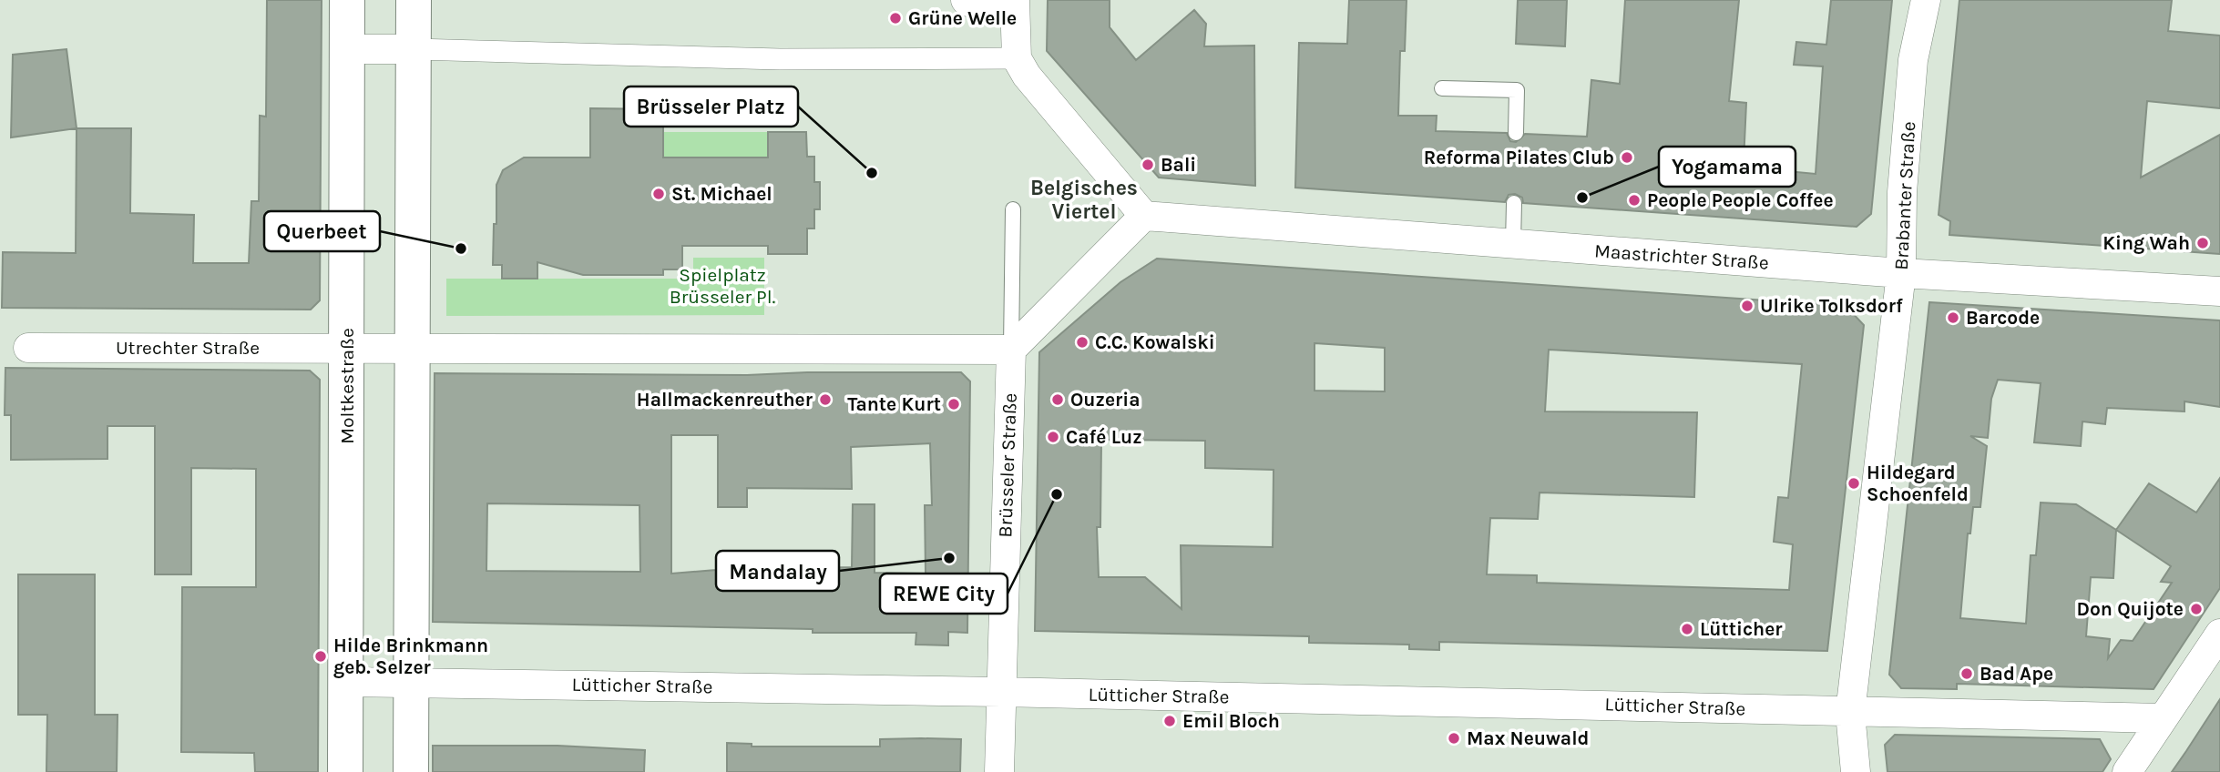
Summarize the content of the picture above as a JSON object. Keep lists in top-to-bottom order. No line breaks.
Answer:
{"streets":{"street":["Brabanter Straße","Maastrichter Straße","Utrechter Straße","Moltkestraße","Brüsseler Straße","Lütticher Straße"]},"crossings":[["Brabanter Straße","Maastrichter Straße"],["Brabanter Straße","Lütticher Straße"],["Utrechter Straße","Moltkestraße"],["Utrechter Straße","Brüsseler Straße"],["Moltkestraße","Lütticher Straße"],["Brüsseler Straße","Lütticher Straße"]],"districts":["Belgisches Viertel"],"parks":["Spielplatz Brüsseler Pl."],"places":["Grüne Welle","Reforma Pilates Club","Bali","Brüsseler Platz","St. Michael","Yogamama","People People Coffee","King Wah","Querbeet","Ulrike Tolksdorf","Barcode","C.C. Kowalski","Hallmackenreuther","Ouzeria","Tante Kurt","Café Luz","Hildegard Schoenfeld","REWE City","Mandalay","Don Quijote","Lütticher","Hilde Brinkmann geb. Selzer","Bad Ape","Emil Bloch","Max Neuwald"]}
